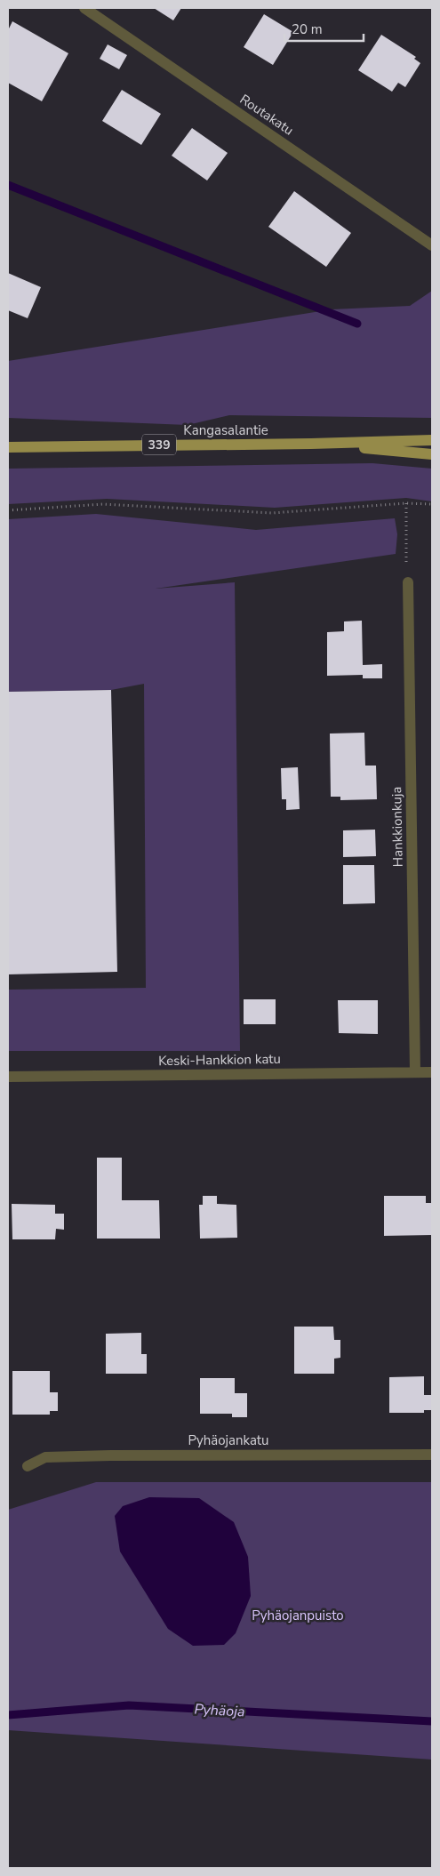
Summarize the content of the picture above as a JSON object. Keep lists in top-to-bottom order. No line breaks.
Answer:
{"streets":{"main road":["Kangasalantie","339"],"street":["Routakatu","Hankkionkuja","Keski-Hankkion katu","Pyhäojankatu"]},"crossings":[["Hankkionkuja","Keski-Hankkion katu"]],"water":["Pyhäoja"],"parks":["Pyhäojanpuisto"],"scale_bar":"20 m"}
